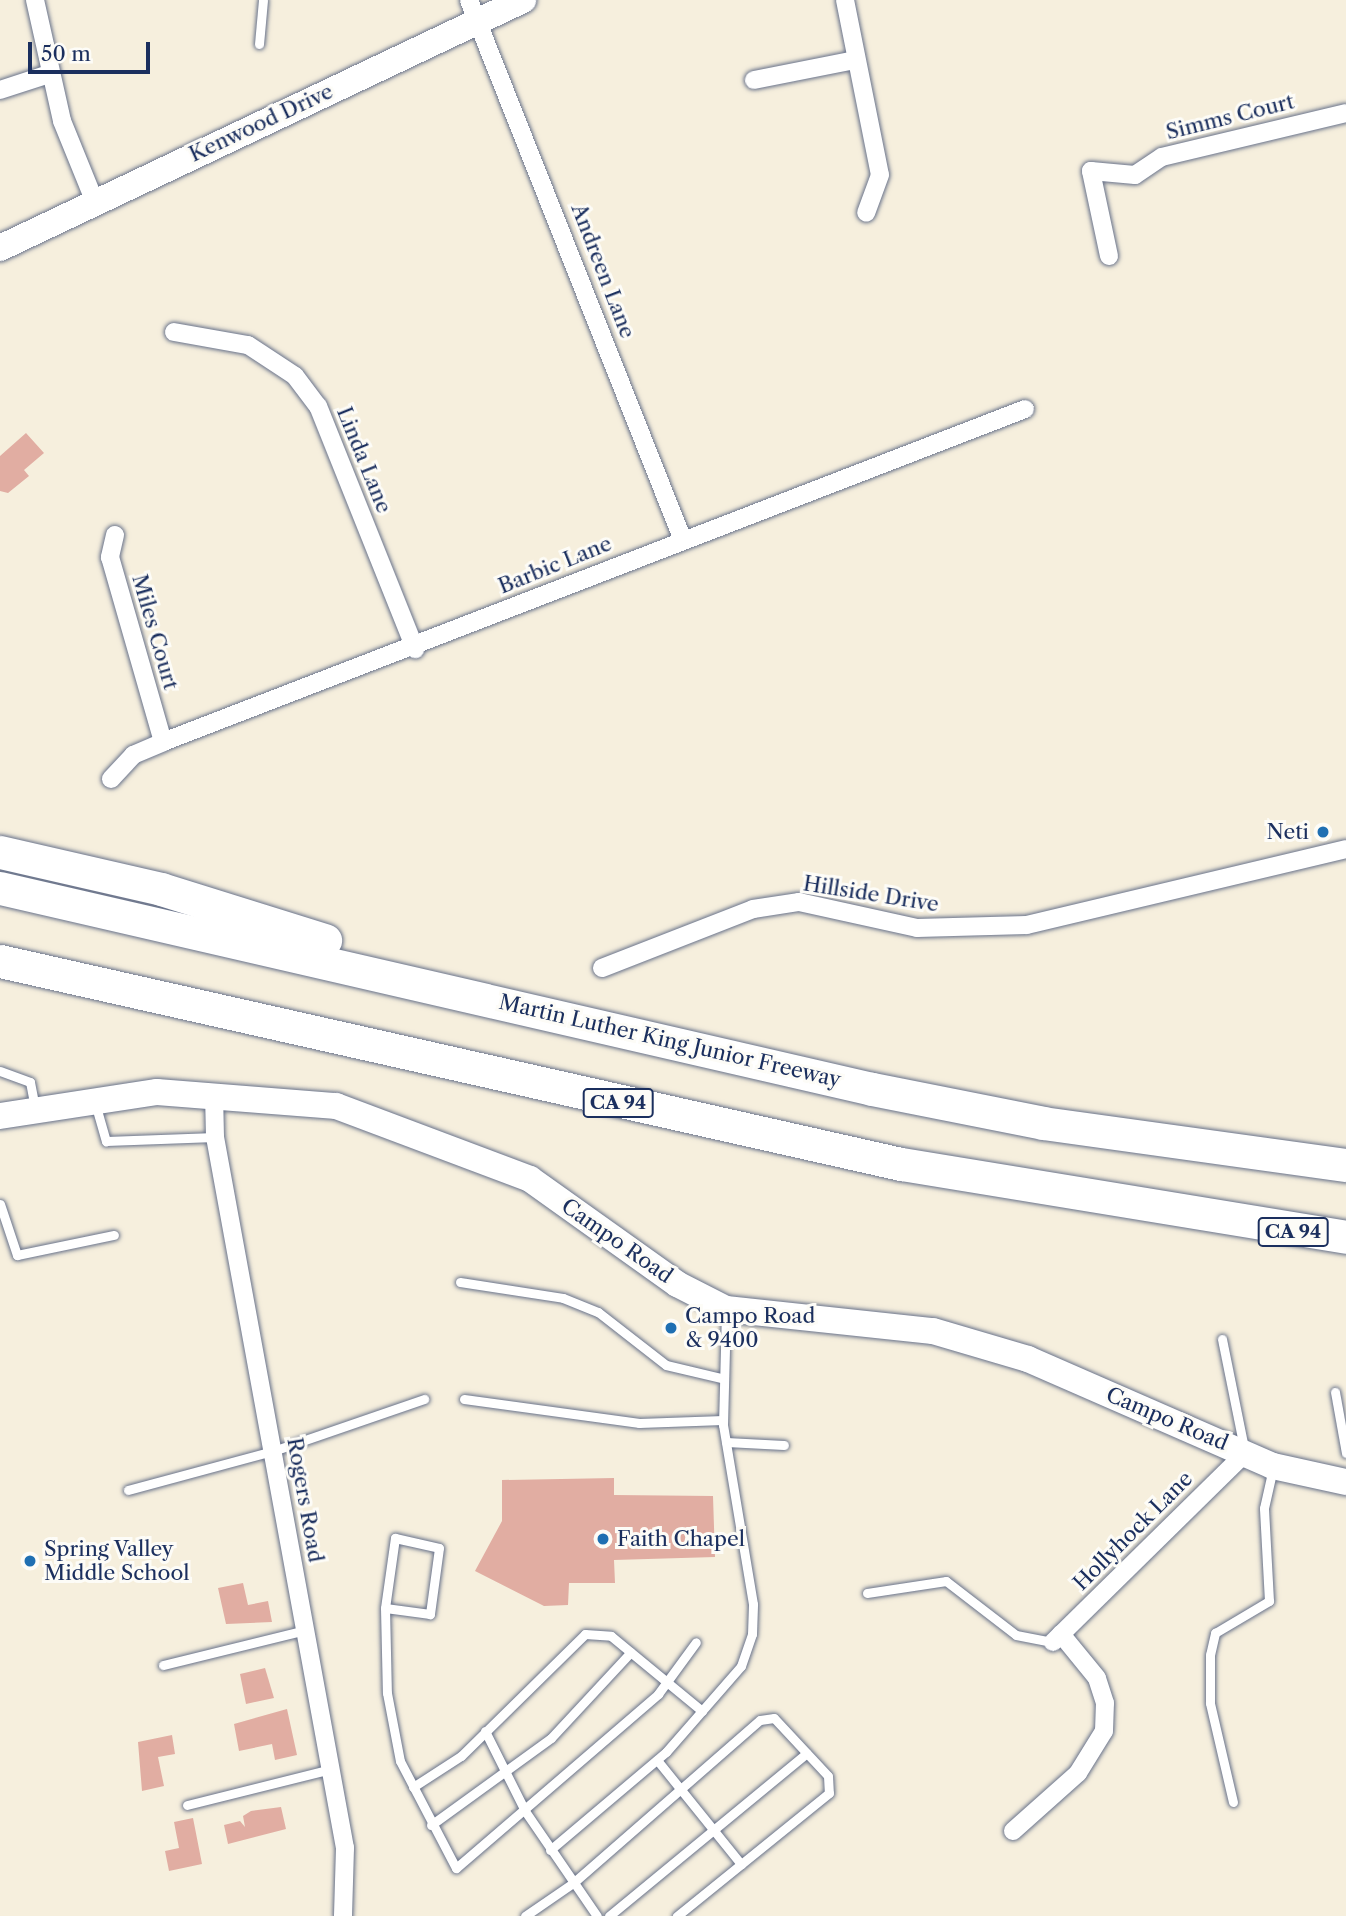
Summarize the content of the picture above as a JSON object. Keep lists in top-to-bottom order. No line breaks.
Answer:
{"streets":{"highway":["Martin Luther King Junior Freeway","CA 94"],"main road":["Kenwood Drive","Campo Road"],"street":["Simms Court","Andreen Lane","Linda Lane","Barbic Lane","Miles Court","Hillside Drive","Rogers Road","Hollyhock Lane"]},"crossings":[["Kenwood Drive","Andreen Lane"],["Andreen Lane","Barbic Lane"],["Linda Lane","Barbic Lane"],["Barbic Lane","Miles Court"],["Campo Road","Rogers Road"],["Campo Road","Hollyhock Lane"]],"places":["Neti","Campo Road & 9400","Faith Chapel","Spring Valley Middle School"],"scale_bar":"50 m"}
